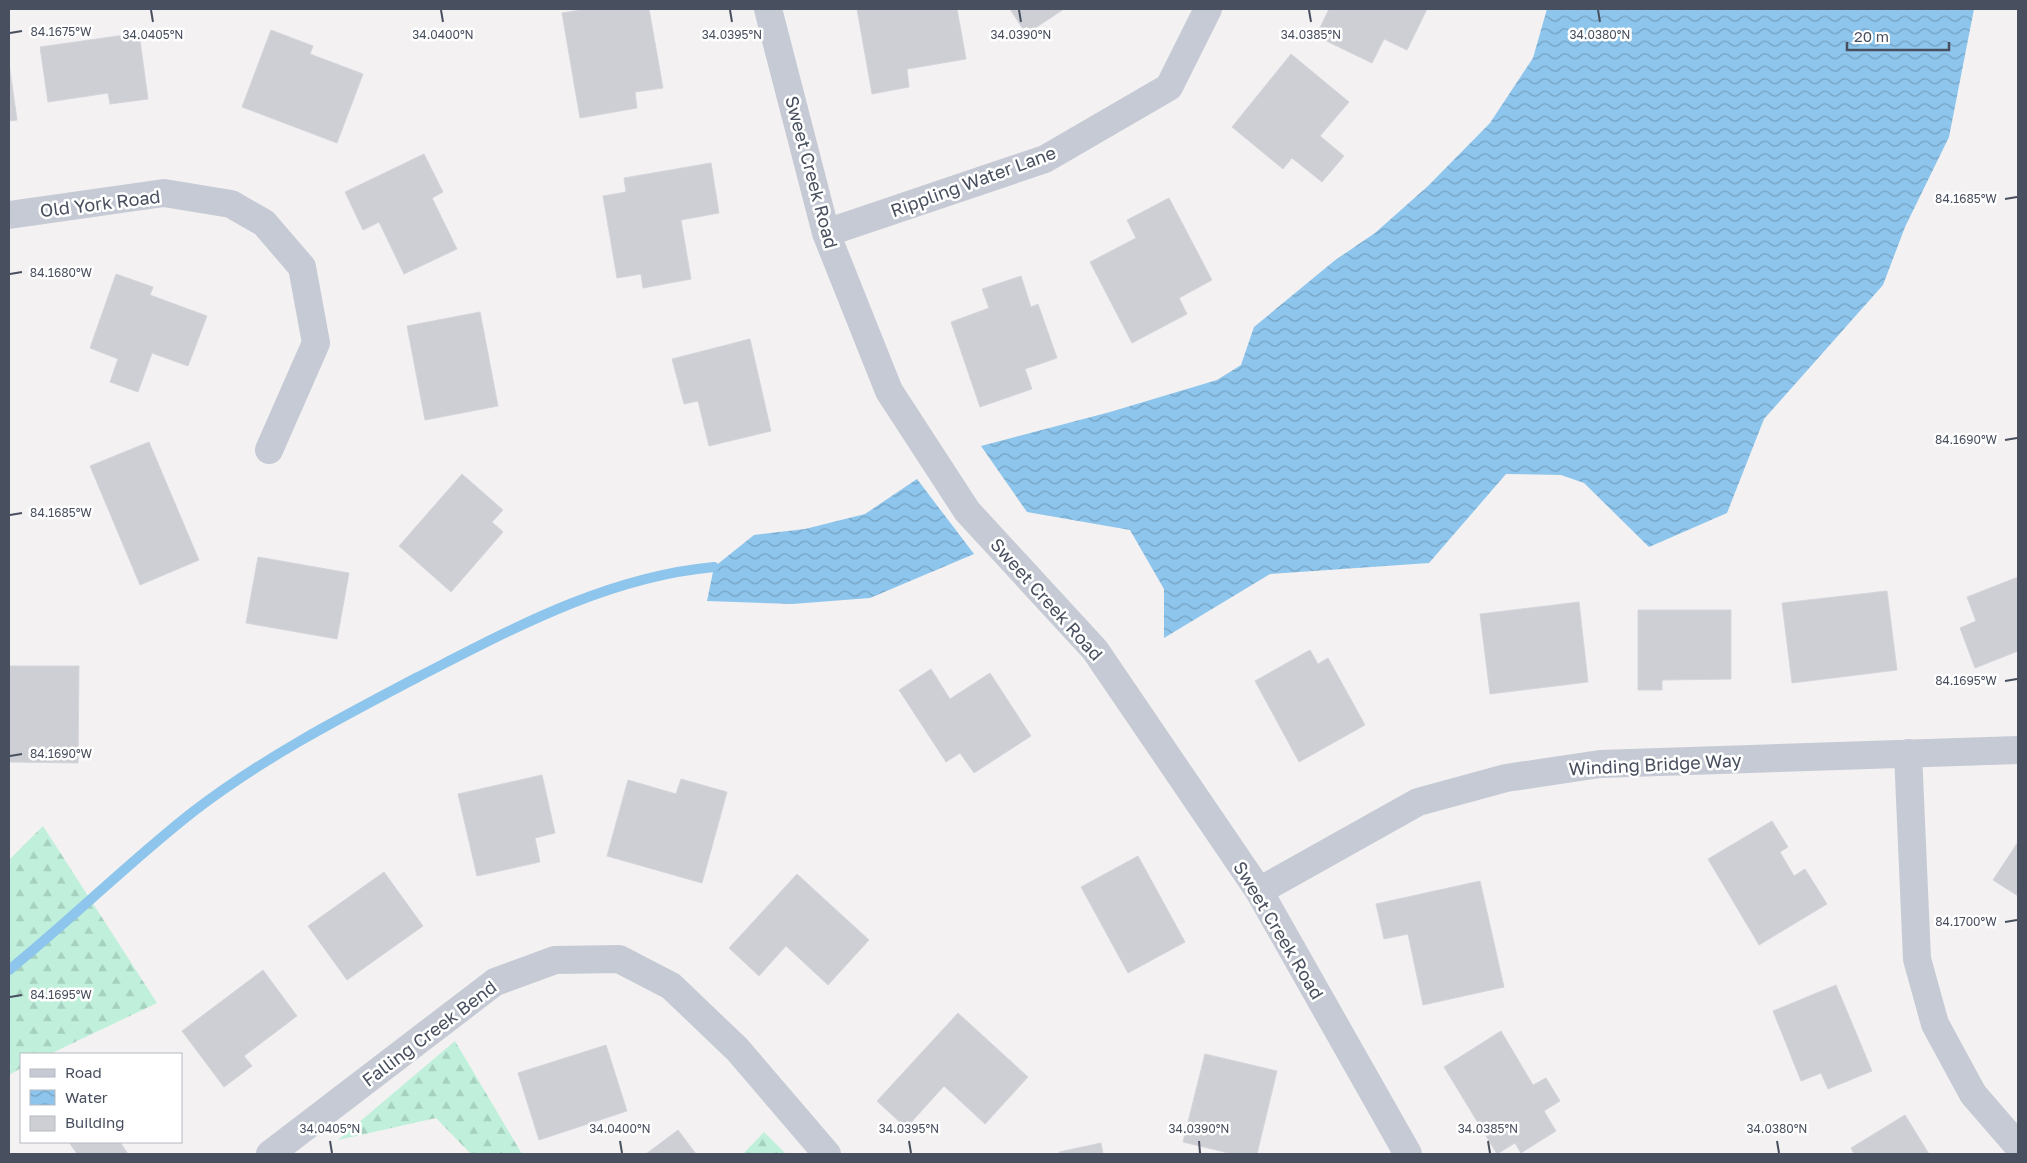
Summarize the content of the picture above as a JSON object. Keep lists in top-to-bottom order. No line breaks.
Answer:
{"streets":{"street":["Sweet Creek Road","Rippling Water Lane","Old York Road","Winding Bridge Way","Falling Creek Bend"]},"crossings":[["Sweet Creek Road","Rippling Water Lane"],["Sweet Creek Road","Winding Bridge Way"]],"legend":["Road","Water","Building"],"scale_bar":"20 m","coordinates":["84.1675°W","34.0380°N","34.0405°N","34.0400°N","34.0395°N","34.0390°N","34.0385°N","84.1685°W","84.1680°W","84.1690°W","84.1695°W","84.1700°W"]}
